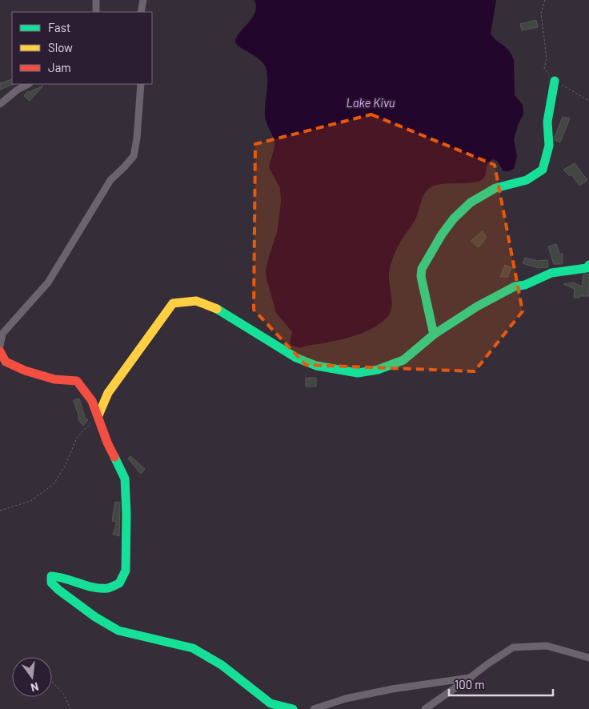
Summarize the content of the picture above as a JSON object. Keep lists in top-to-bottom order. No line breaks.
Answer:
{"water":["Lake Kivu"],"legend":["Fast","Slow","Jam"],"scale_bar":"100 m","north":"bottom"}
